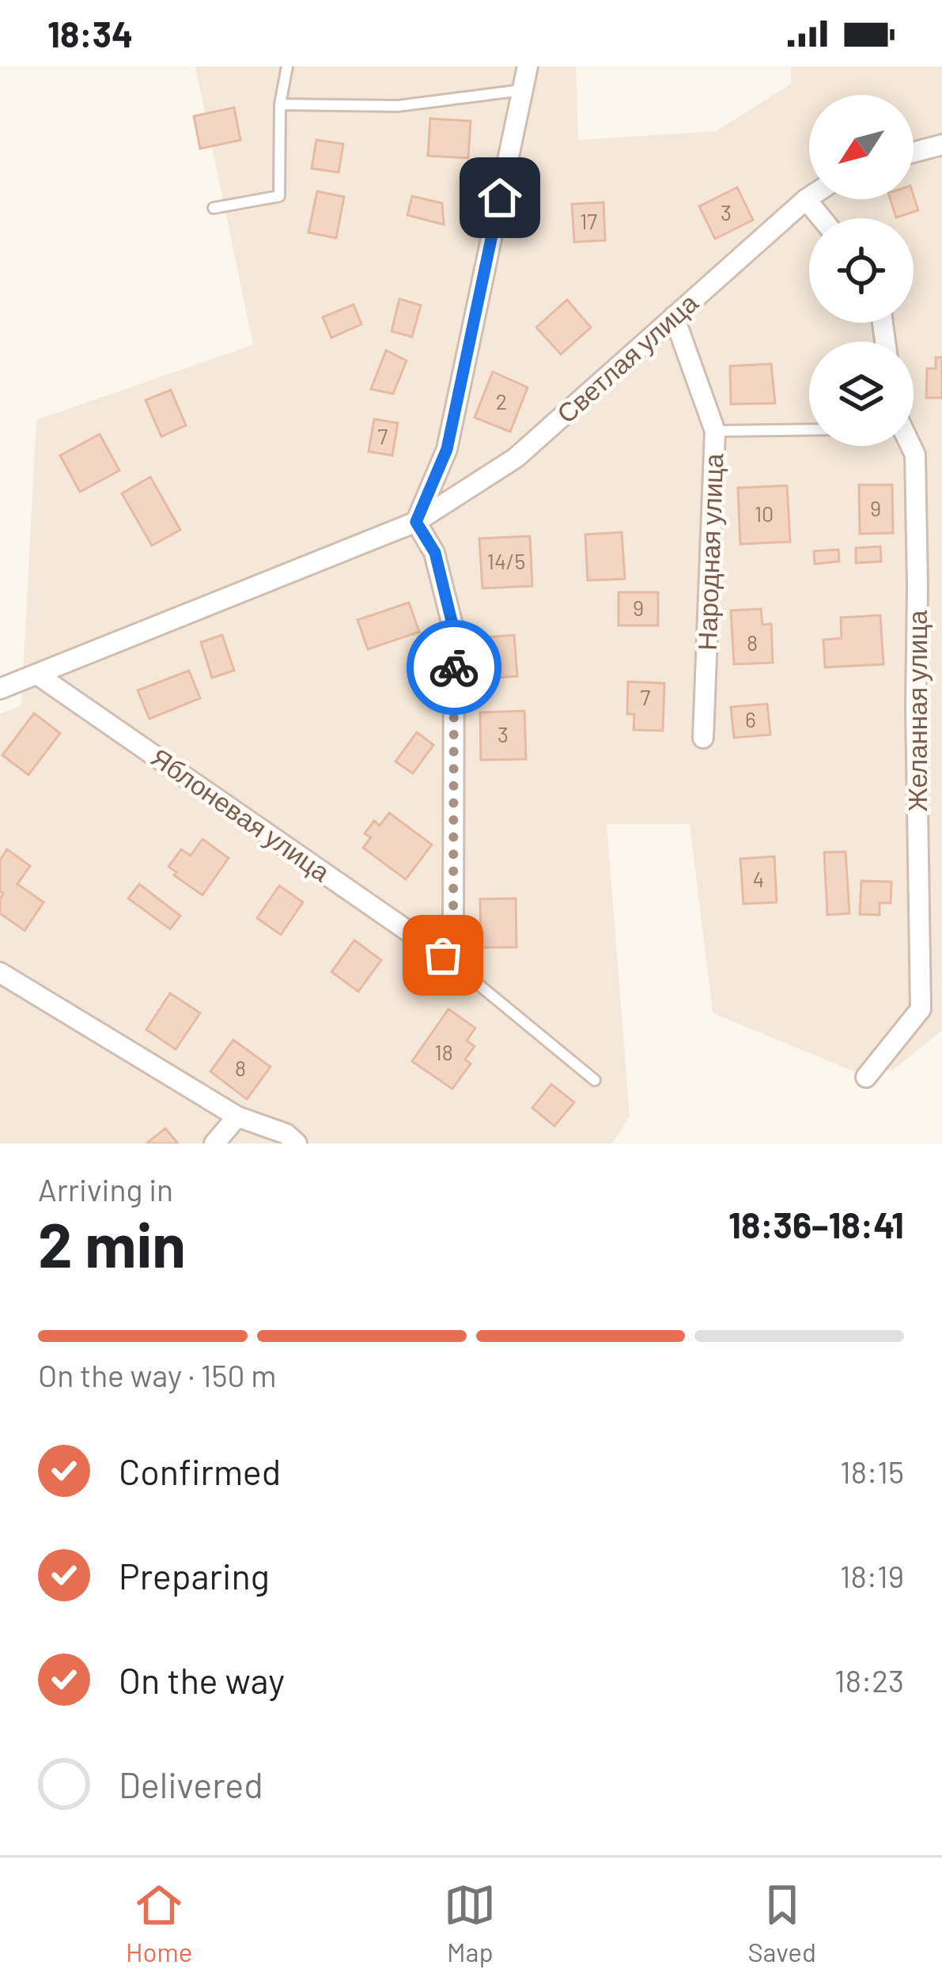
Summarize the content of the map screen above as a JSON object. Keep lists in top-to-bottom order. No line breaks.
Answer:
{"streets":{"street":["Светлая улица","Народная улица","Желанная улица","Яблоневая улица"]},"crossings":[["Светлая улица","Народная улица"],["Светлая улица","Яблоневая улица"]],"house_numbers":["3","17","2","7","9","10","14/5","9","8","7","6","3","4","18","8"],"north":"bottom left","page":{"status":"18:34","heading":["2 min","Arriving in","18:36–18:41"],"bar":"On the way · 150 m","list":[["Confirmed","18:15"],["Preparing","18:19"],["On the way","18:23"],"Delivered"],"tabs":["Home","Map","Saved"]}}
